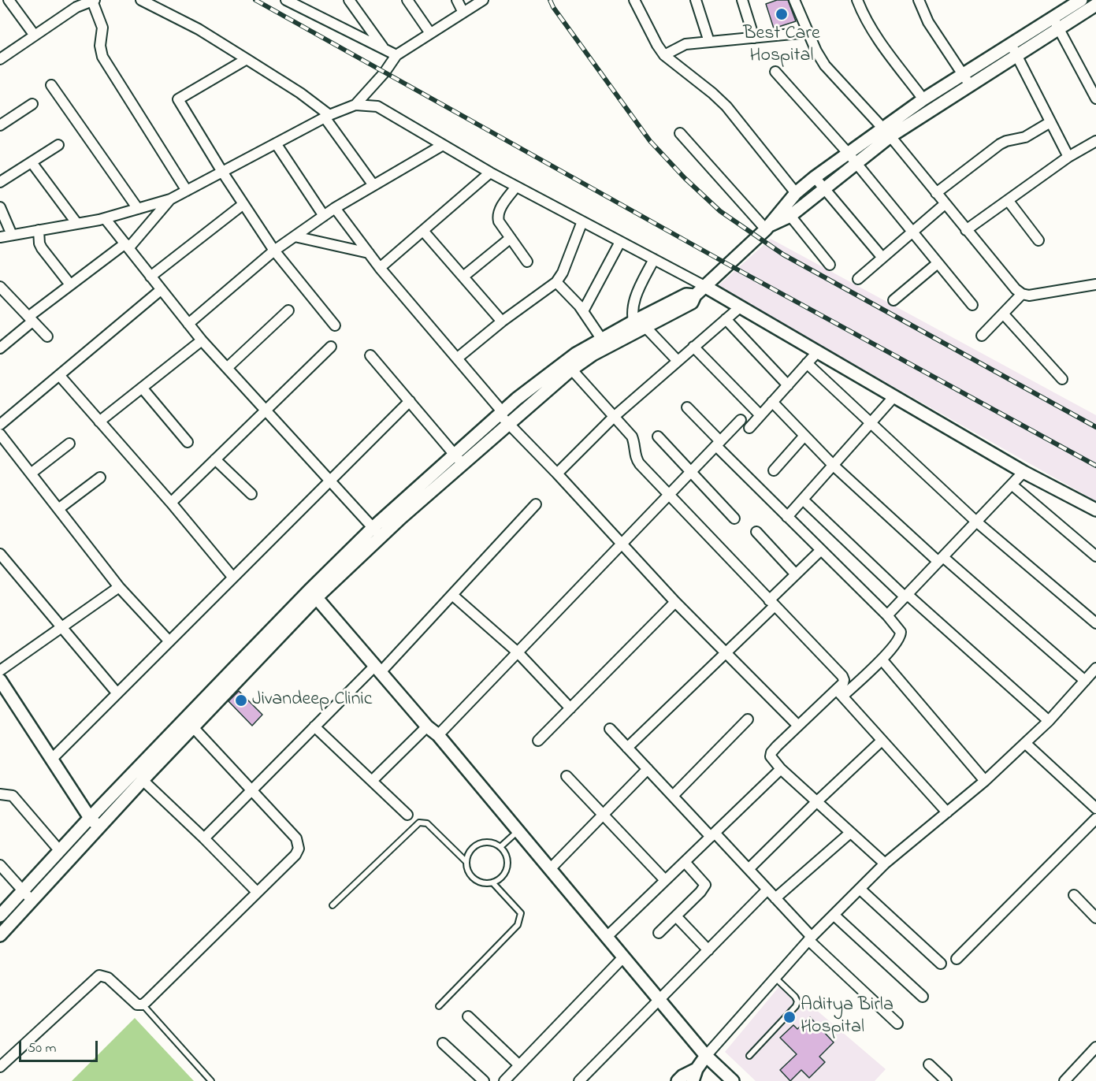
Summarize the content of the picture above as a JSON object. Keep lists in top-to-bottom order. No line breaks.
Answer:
{"places":["Best Care Hospital","Jivandeep Clinic","Aditya Birla Hospital"],"scale_bar":"50 m"}
